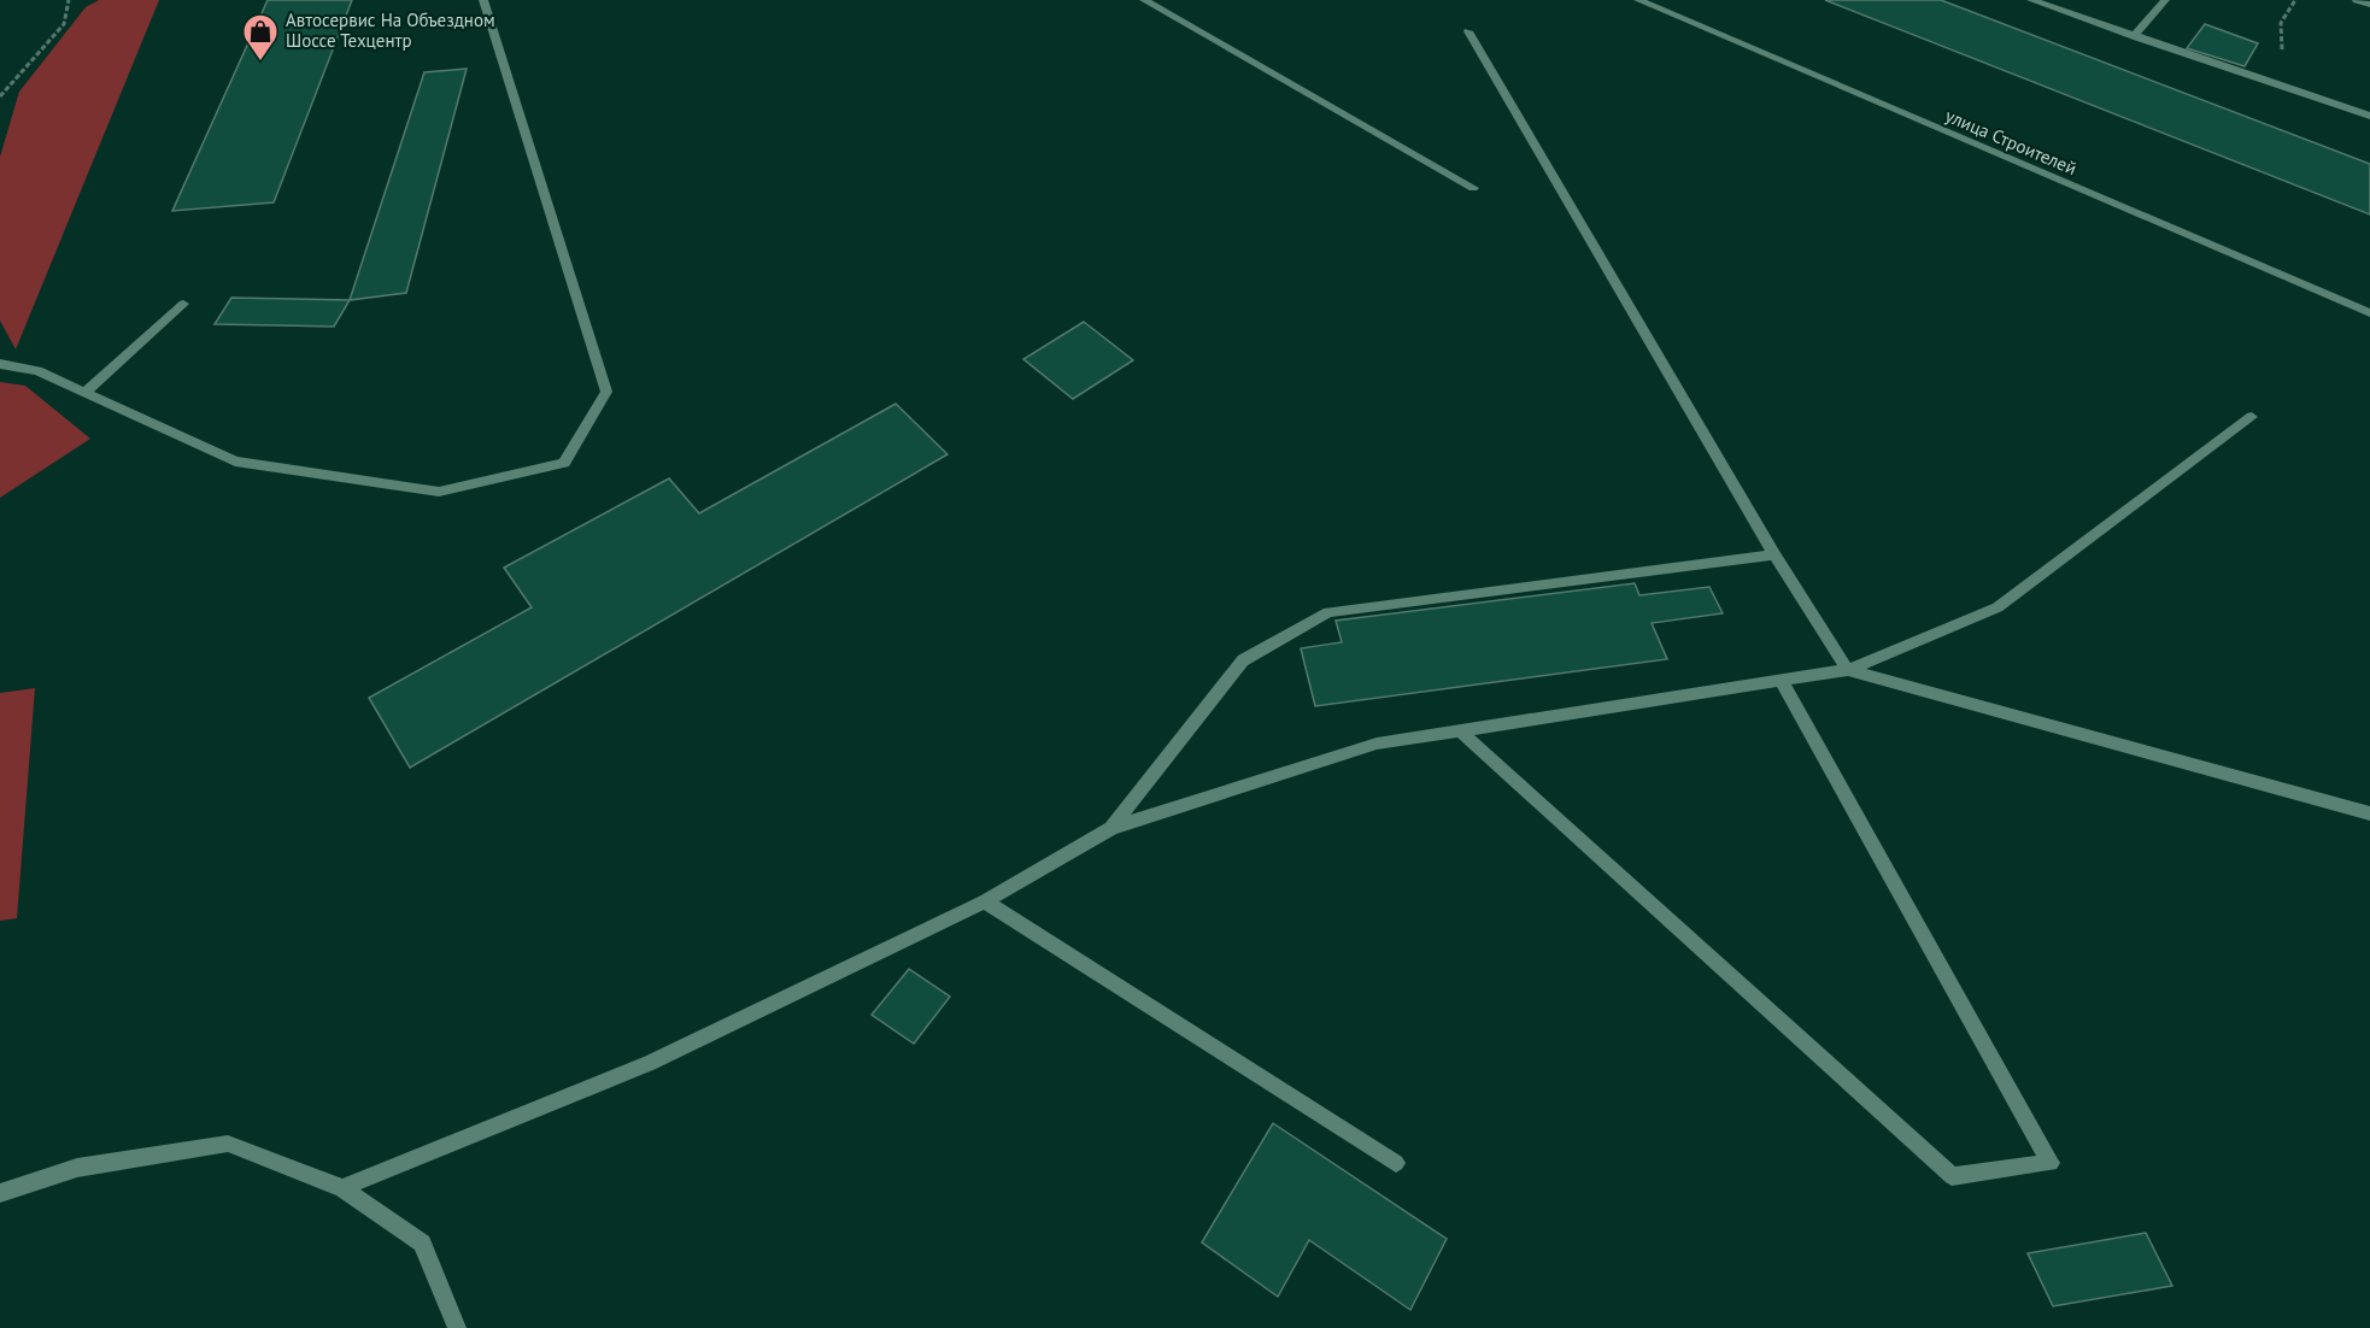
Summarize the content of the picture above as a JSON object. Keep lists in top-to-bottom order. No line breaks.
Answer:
{"streets":{"street":["улица Строителей"]},"places":{"shop":["Автосервис На Объездном Шоссе Техцентр"]}}
